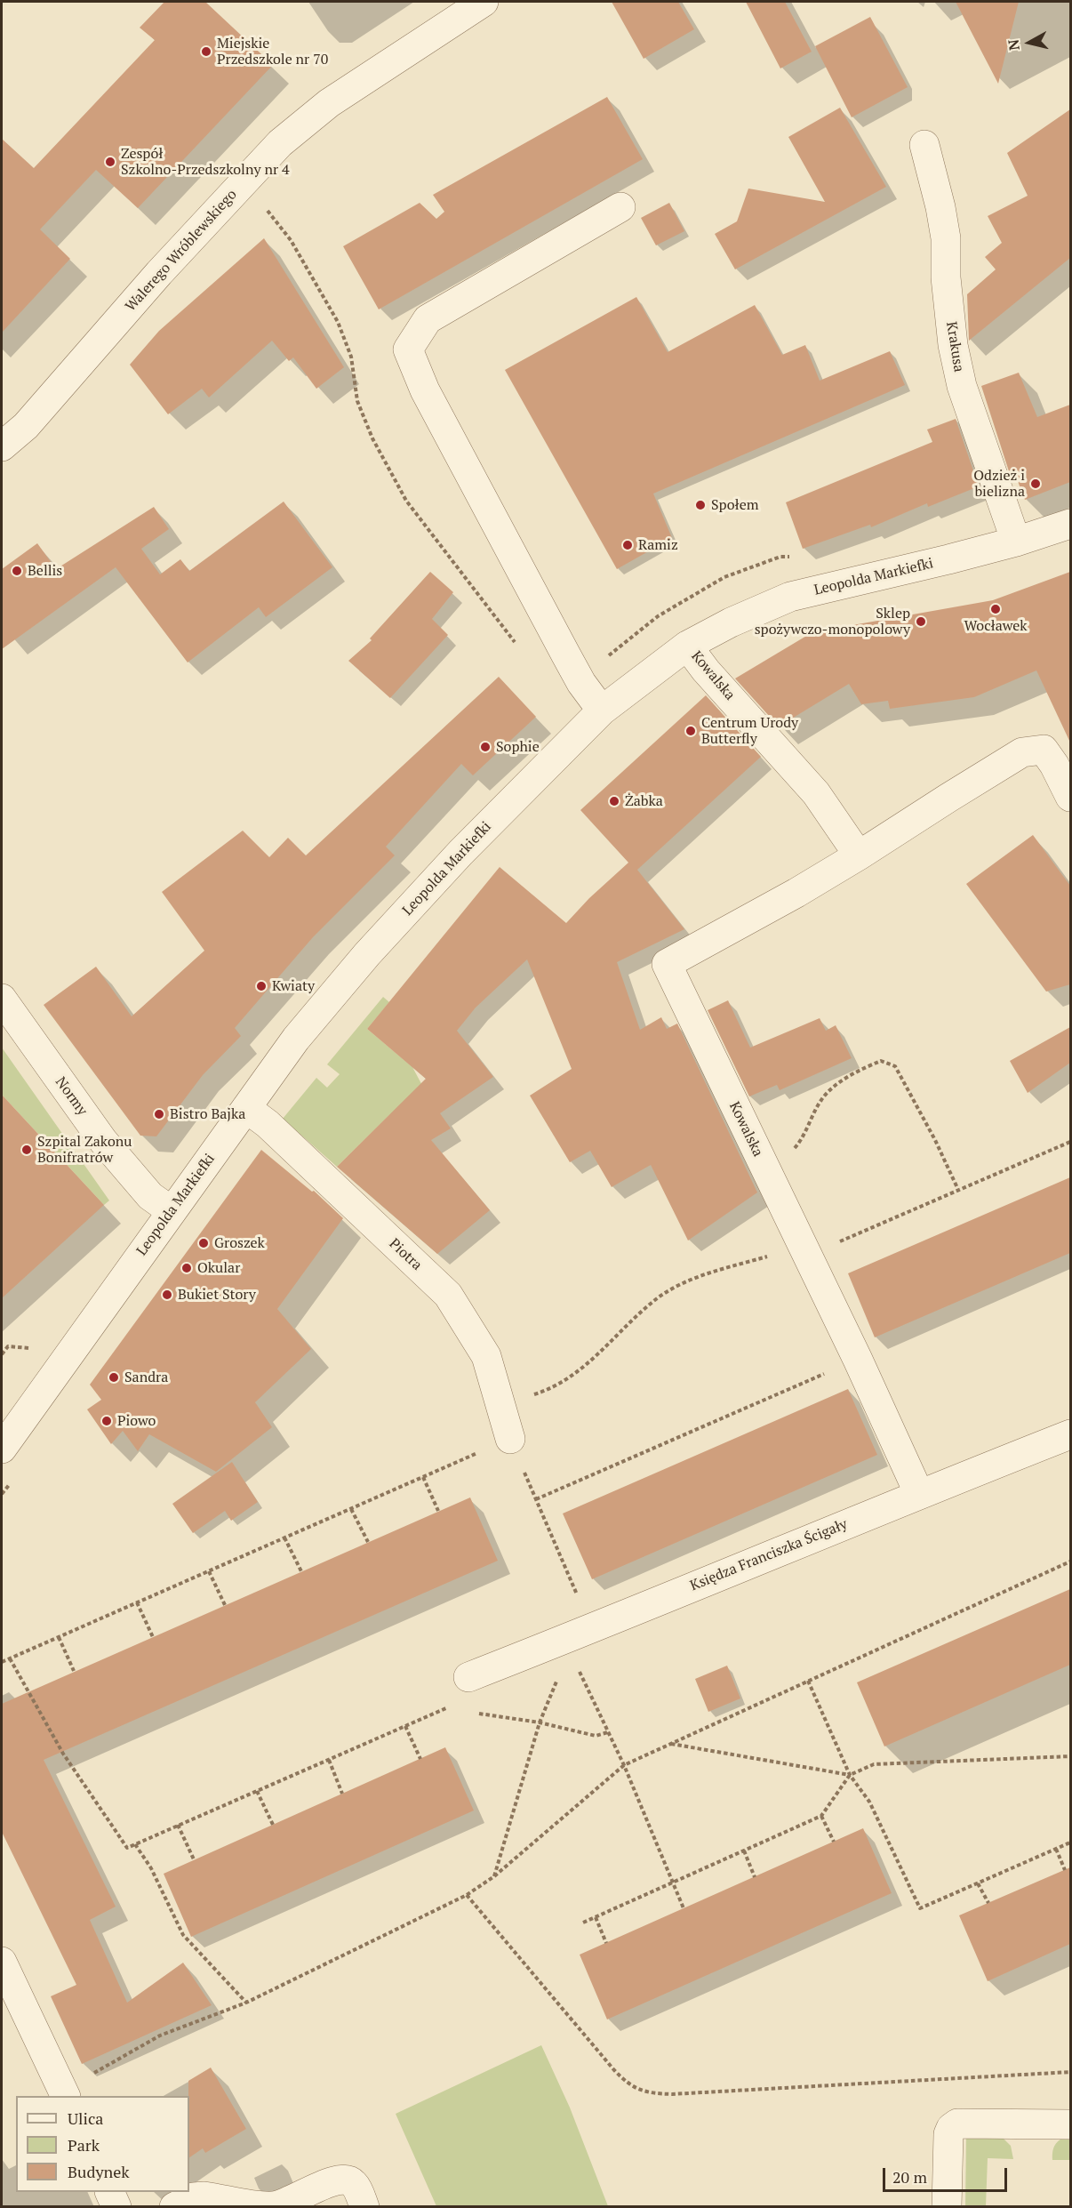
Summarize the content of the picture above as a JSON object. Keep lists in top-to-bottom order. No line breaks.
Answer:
{"streets":{"street":["Walerego Wróblewskiego","Krakusa","Leopolda Markiefki","Kowalska","Normy","Piotra","Księdza Franciszka Ścigały"]},"crossings":[["Krakusa","Leopolda Markiefki"],["Leopolda Markiefki","Kowalska"],["Leopolda Markiefki","Normy"],["Leopolda Markiefki","Piotra"],["Kowalska","Księdza Franciszka Ścigały"]],"places":["Miejskie Przedszkole nr 70","Zespół Szkolno-Przedszkolny nr 4","Odzież i bielizna","Społem","Ramiz","Bellis","Wocławek","Sklep spożywczo-monopolowy","Centrum Urody Butterfly","Sophie","Żabka","Kwiaty","Bistro Bajka","Szpital Zakonu Bonifratrów","Groszek","Okular","Bukiet Story","Sandra","Piowo"],"legend":["Ulica","Park","Budynek"],"scale_bar":"20 m","north":"left"}
